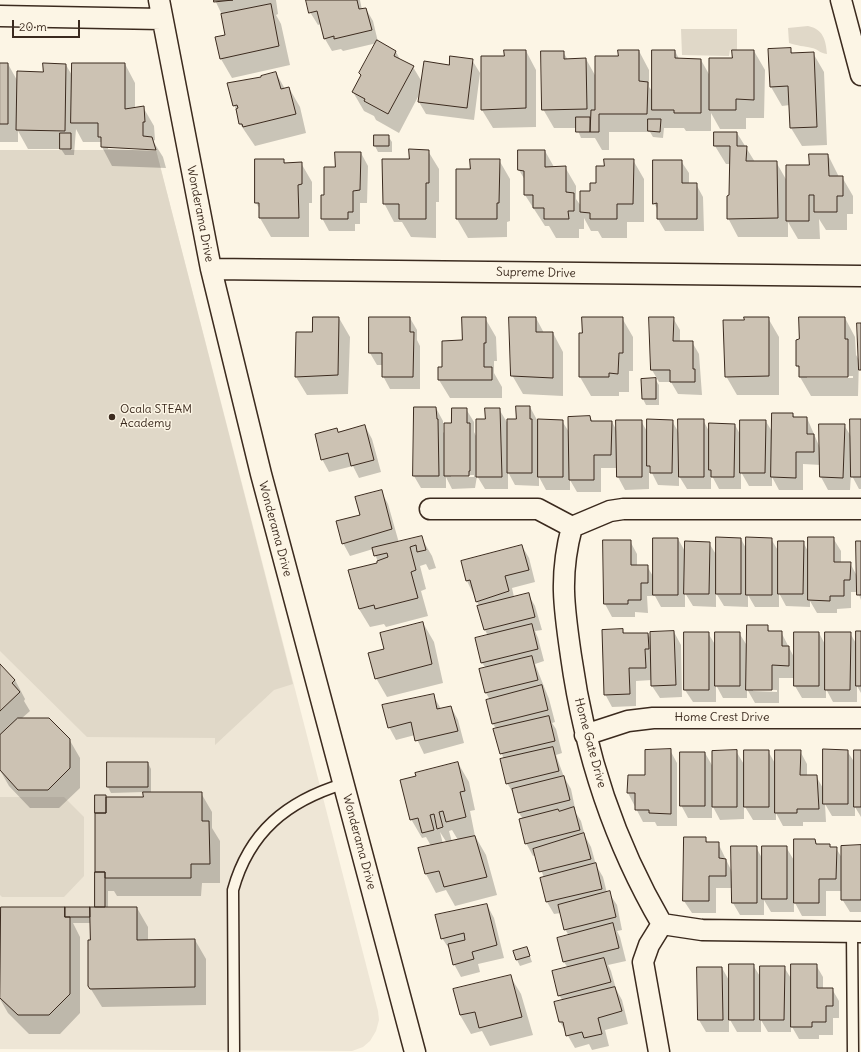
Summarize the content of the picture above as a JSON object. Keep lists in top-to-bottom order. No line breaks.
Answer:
{"streets":{"street":["Wonderama Drive","Supreme Drive","Home Crest Drive","Home Gate Drive"]},"crossings":[["Wonderama Drive","Supreme Drive"],["Home Crest Drive","Home Gate Drive"]],"places":["Ocala STEAM Academy"],"scale_bar":"20 m"}
